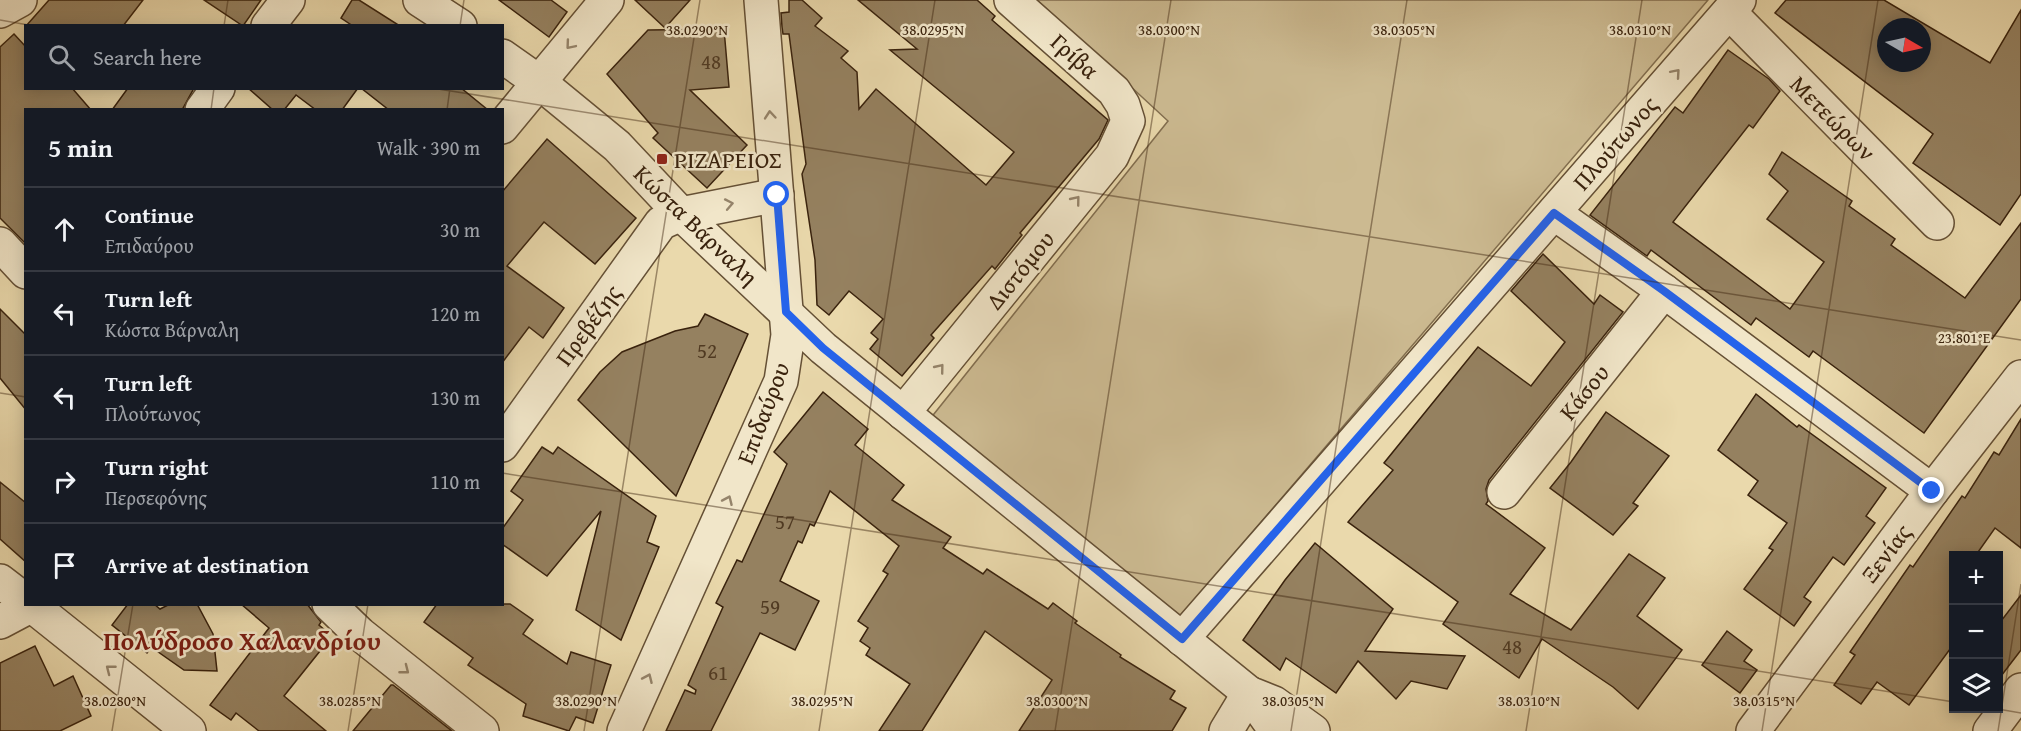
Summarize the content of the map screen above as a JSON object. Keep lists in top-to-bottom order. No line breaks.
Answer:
{"streets":{"street":["Γρίβα","Μετεώρων","Πλούτωνος","Κώστα Βάρναλη","Διστόμου","Πρεβέζης","Κάσου","Επιδαύρου","Ξενίας"]},"crossings":[["Γρίβα","Διστόμου"],["Μετεώρων","Πλούτωνος"],["Πλούτωνος","Κώστα Βάρναλη"],["Κώστα Βάρναλη","Διστόμου"],["Κώστα Βάρναλη","Πρεβέζης"],["Κώστα Βάρναλη","Επιδαύρου"]],"one_way":["Διστόμου","Επιδαύρου"],"districts":["Πολύδροσο Χαλανδρίου"],"places":{"transit":["ΡΙΖΑΡΕΙΟΣ"]},"house_numbers":["48","52","57","59","48","61"],"north":"right","page":{"search":"Search here","heading":["5 min","Walk · 390 m"],"list":[["Continue","Επιδαύρου","30 m"],["Turn left","Κώστα Βάρναλη","120 m"],["Turn left","Πλούτωνος","130 m"],["Turn right","Περσεφόνης","110 m"],"Arrive at destination"],"map_buttons":["+","−"]},"coordinates":["38.0290°N","38.0295°N","38.0300°N","38.0305°N","38.0310°N","23.801°E","38.0280°N","38.0285°N","38.0315°N"]}
